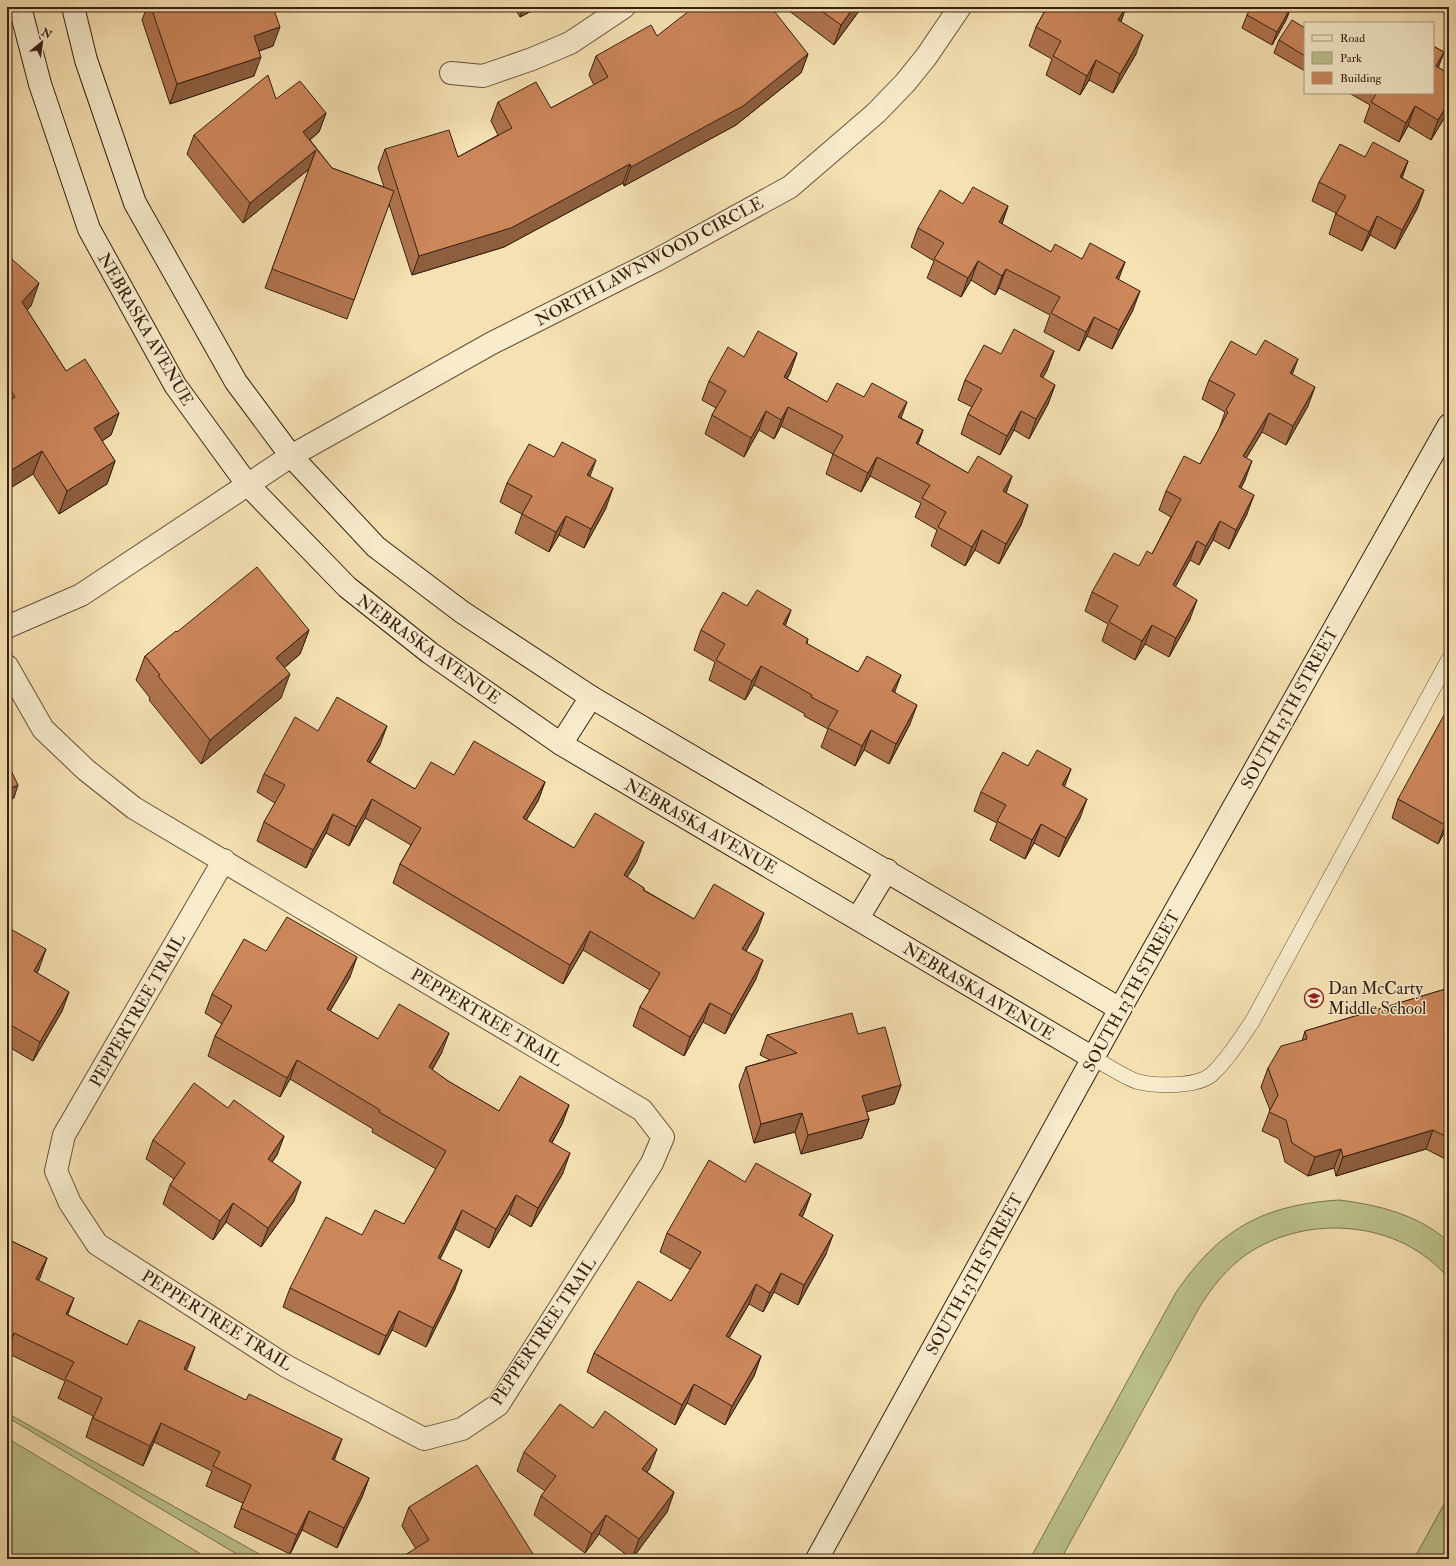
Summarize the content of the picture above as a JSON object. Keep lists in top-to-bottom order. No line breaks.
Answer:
{"streets":{"street":["NORTH LAWNWOOD CIRCLE","NEBRASKA AVENUE","SOUTH 13TH STREET","PEPPERTREE TRAIL"]},"crossings":[["NORTH LAWNWOOD CIRCLE","NEBRASKA AVENUE"],["NEBRASKA AVENUE","SOUTH 13TH STREET"]],"places":{"school or university":["Dan McCarty Middle School"]},"legend":["Road","Park","Building"],"north":"top right"}
